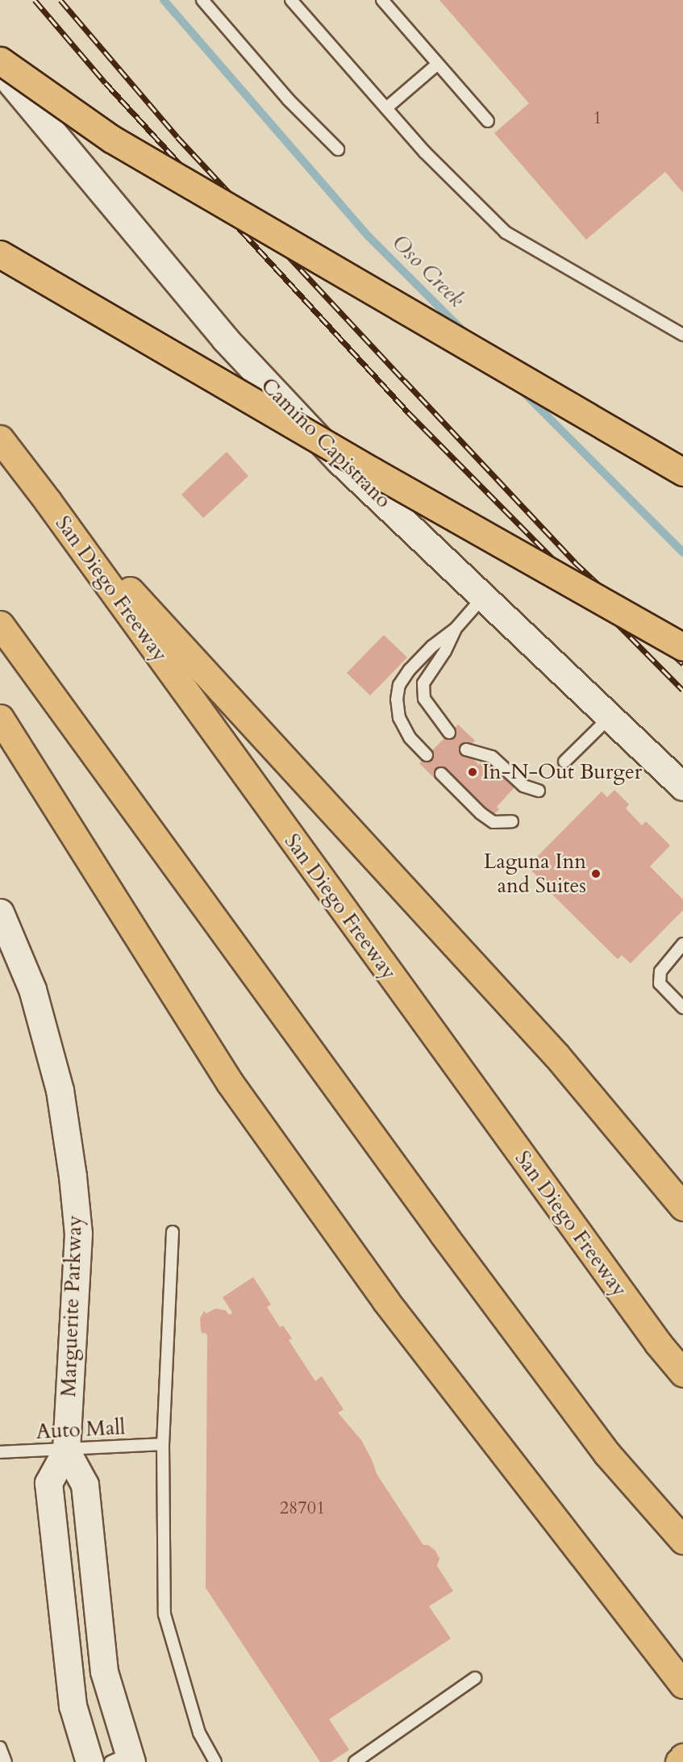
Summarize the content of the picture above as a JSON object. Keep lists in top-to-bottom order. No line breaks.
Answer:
{"streets":{"main road":["Camino Capistrano","San Diego Freeway","Marguerite Parkway"],"lane":["Auto Mall"]},"crossings":[["Marguerite Parkway","Auto Mall"]],"water":["Oso Creek"],"places":["In-N-Out Burger","Laguna Inn and Suites"],"house_numbers":["1","28701"]}
